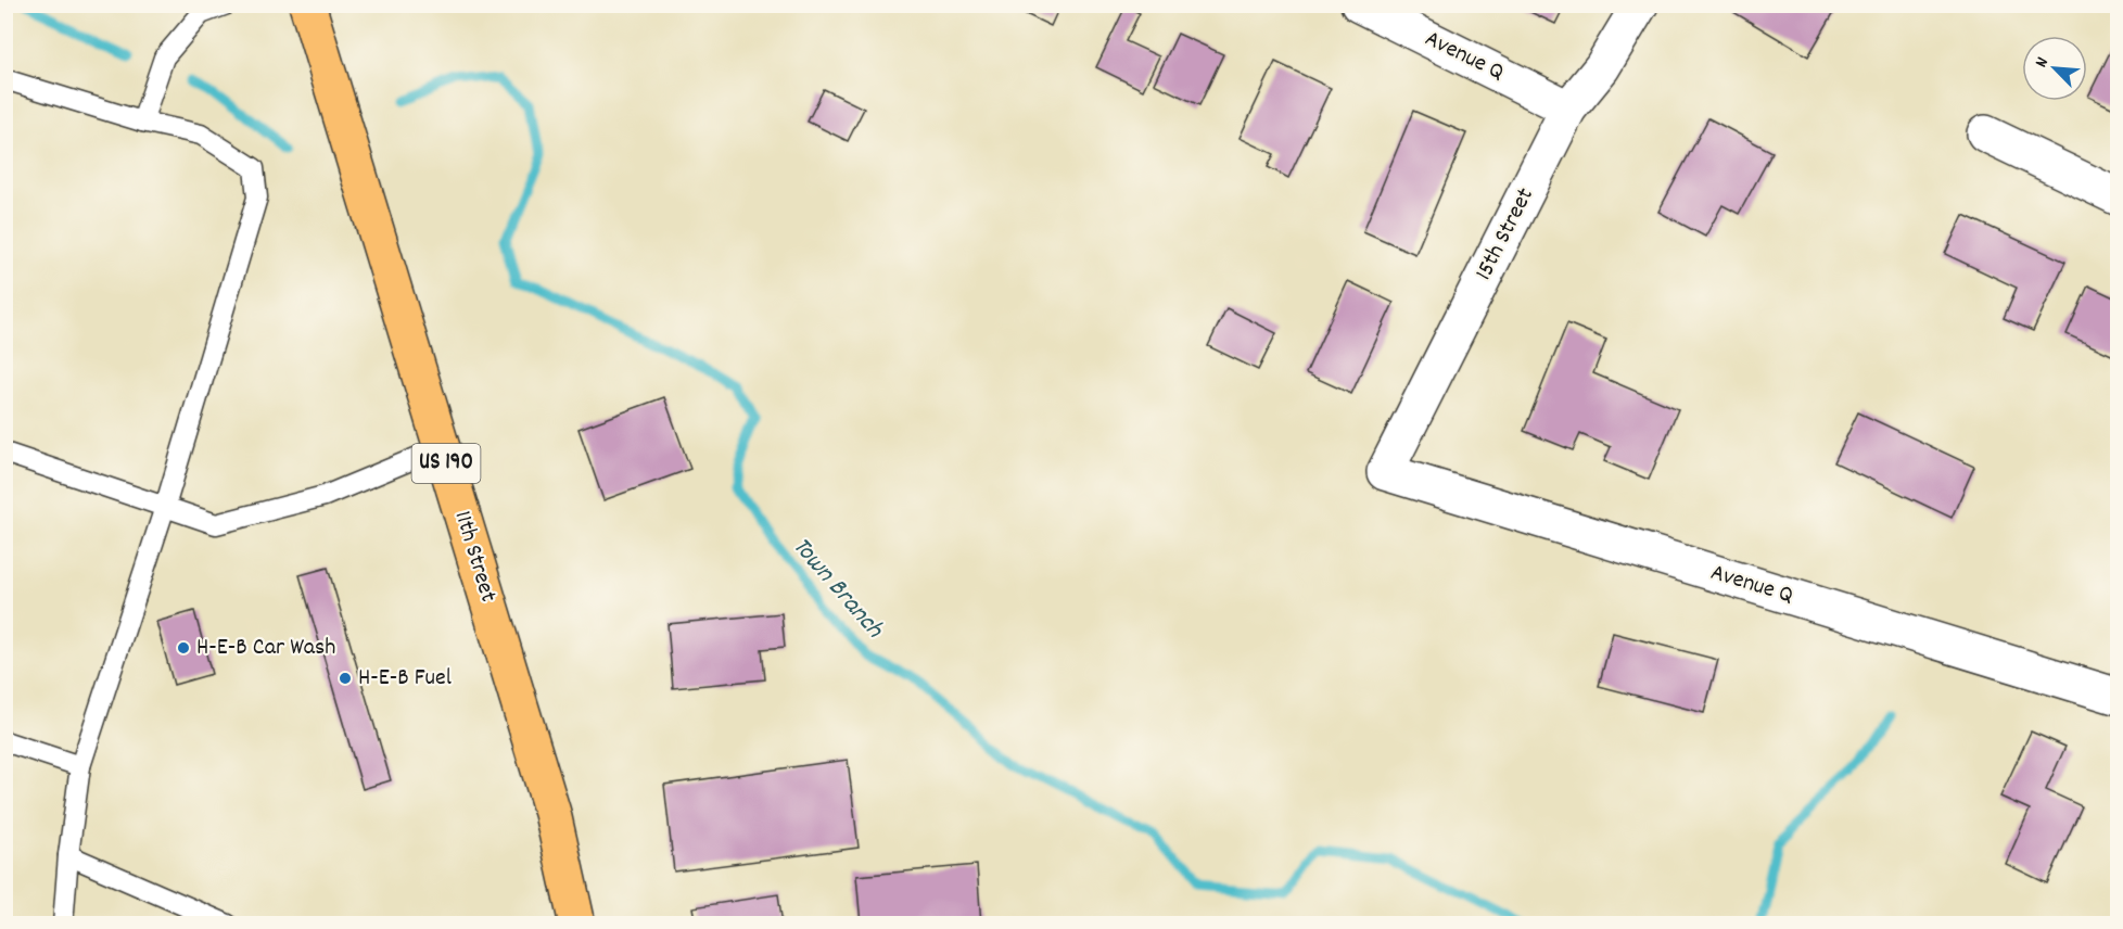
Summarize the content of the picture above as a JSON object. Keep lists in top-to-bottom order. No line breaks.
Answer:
{"streets":{"main road":["US 190","11th Street"],"street":["Avenue Q","15th Street"]},"crossings":[["Avenue Q","15th Street"]],"water":["Town Branch"],"places":["H-E-B Car Wash","H-E-B Fuel"],"north":"top left"}
